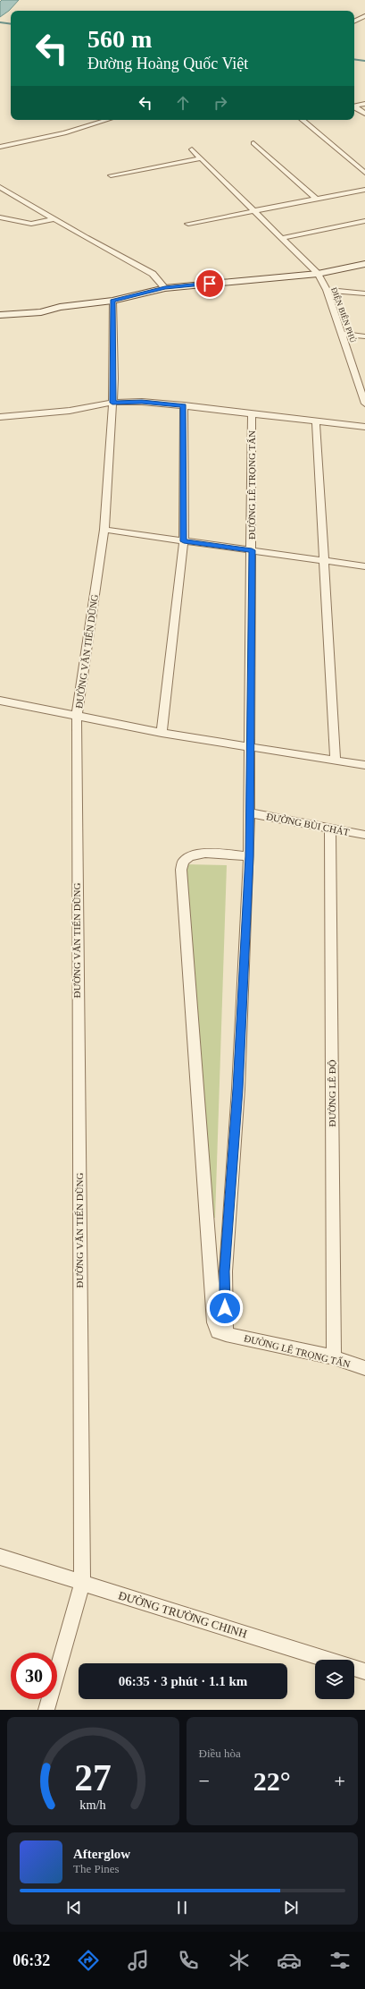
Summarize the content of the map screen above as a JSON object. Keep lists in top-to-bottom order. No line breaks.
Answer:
{"streets":{"street":["ĐIỆN BIÊN PHỦ","ĐƯỜNG LÊ TRỌNG TẤN","ĐƯỜNG VĂN TIẾN DŨNG","ĐƯỜNG BÙI CHÁT","ĐƯỜNG LÊ ĐỘ","ĐƯỜNG TRƯỜNG CHINH"]},"crossings":[["ĐƯỜNG LÊ TRỌNG TẤN","ĐƯỜNG BÙI CHÁT"],["ĐƯỜNG LÊ TRỌNG TẤN","ĐƯỜNG LÊ ĐỘ"],["ĐƯỜNG VĂN TIẾN DŨNG","ĐƯỜNG TRƯỜNG CHINH"],["ĐƯỜNG BÙI CHÁT","ĐƯỜNG LÊ ĐỘ"]],"page":{"turn":["560 m","Đường Hoàng Quốc Việt"],"limit":"30","trip":"06:35 · 3 phút · 1.1 km","tile":"Điều hòa","heat":["−","22°","+"],"song":["Afterglow","The Pines"],"tabs":"06:32","gauge":["27","km/h"]}}
